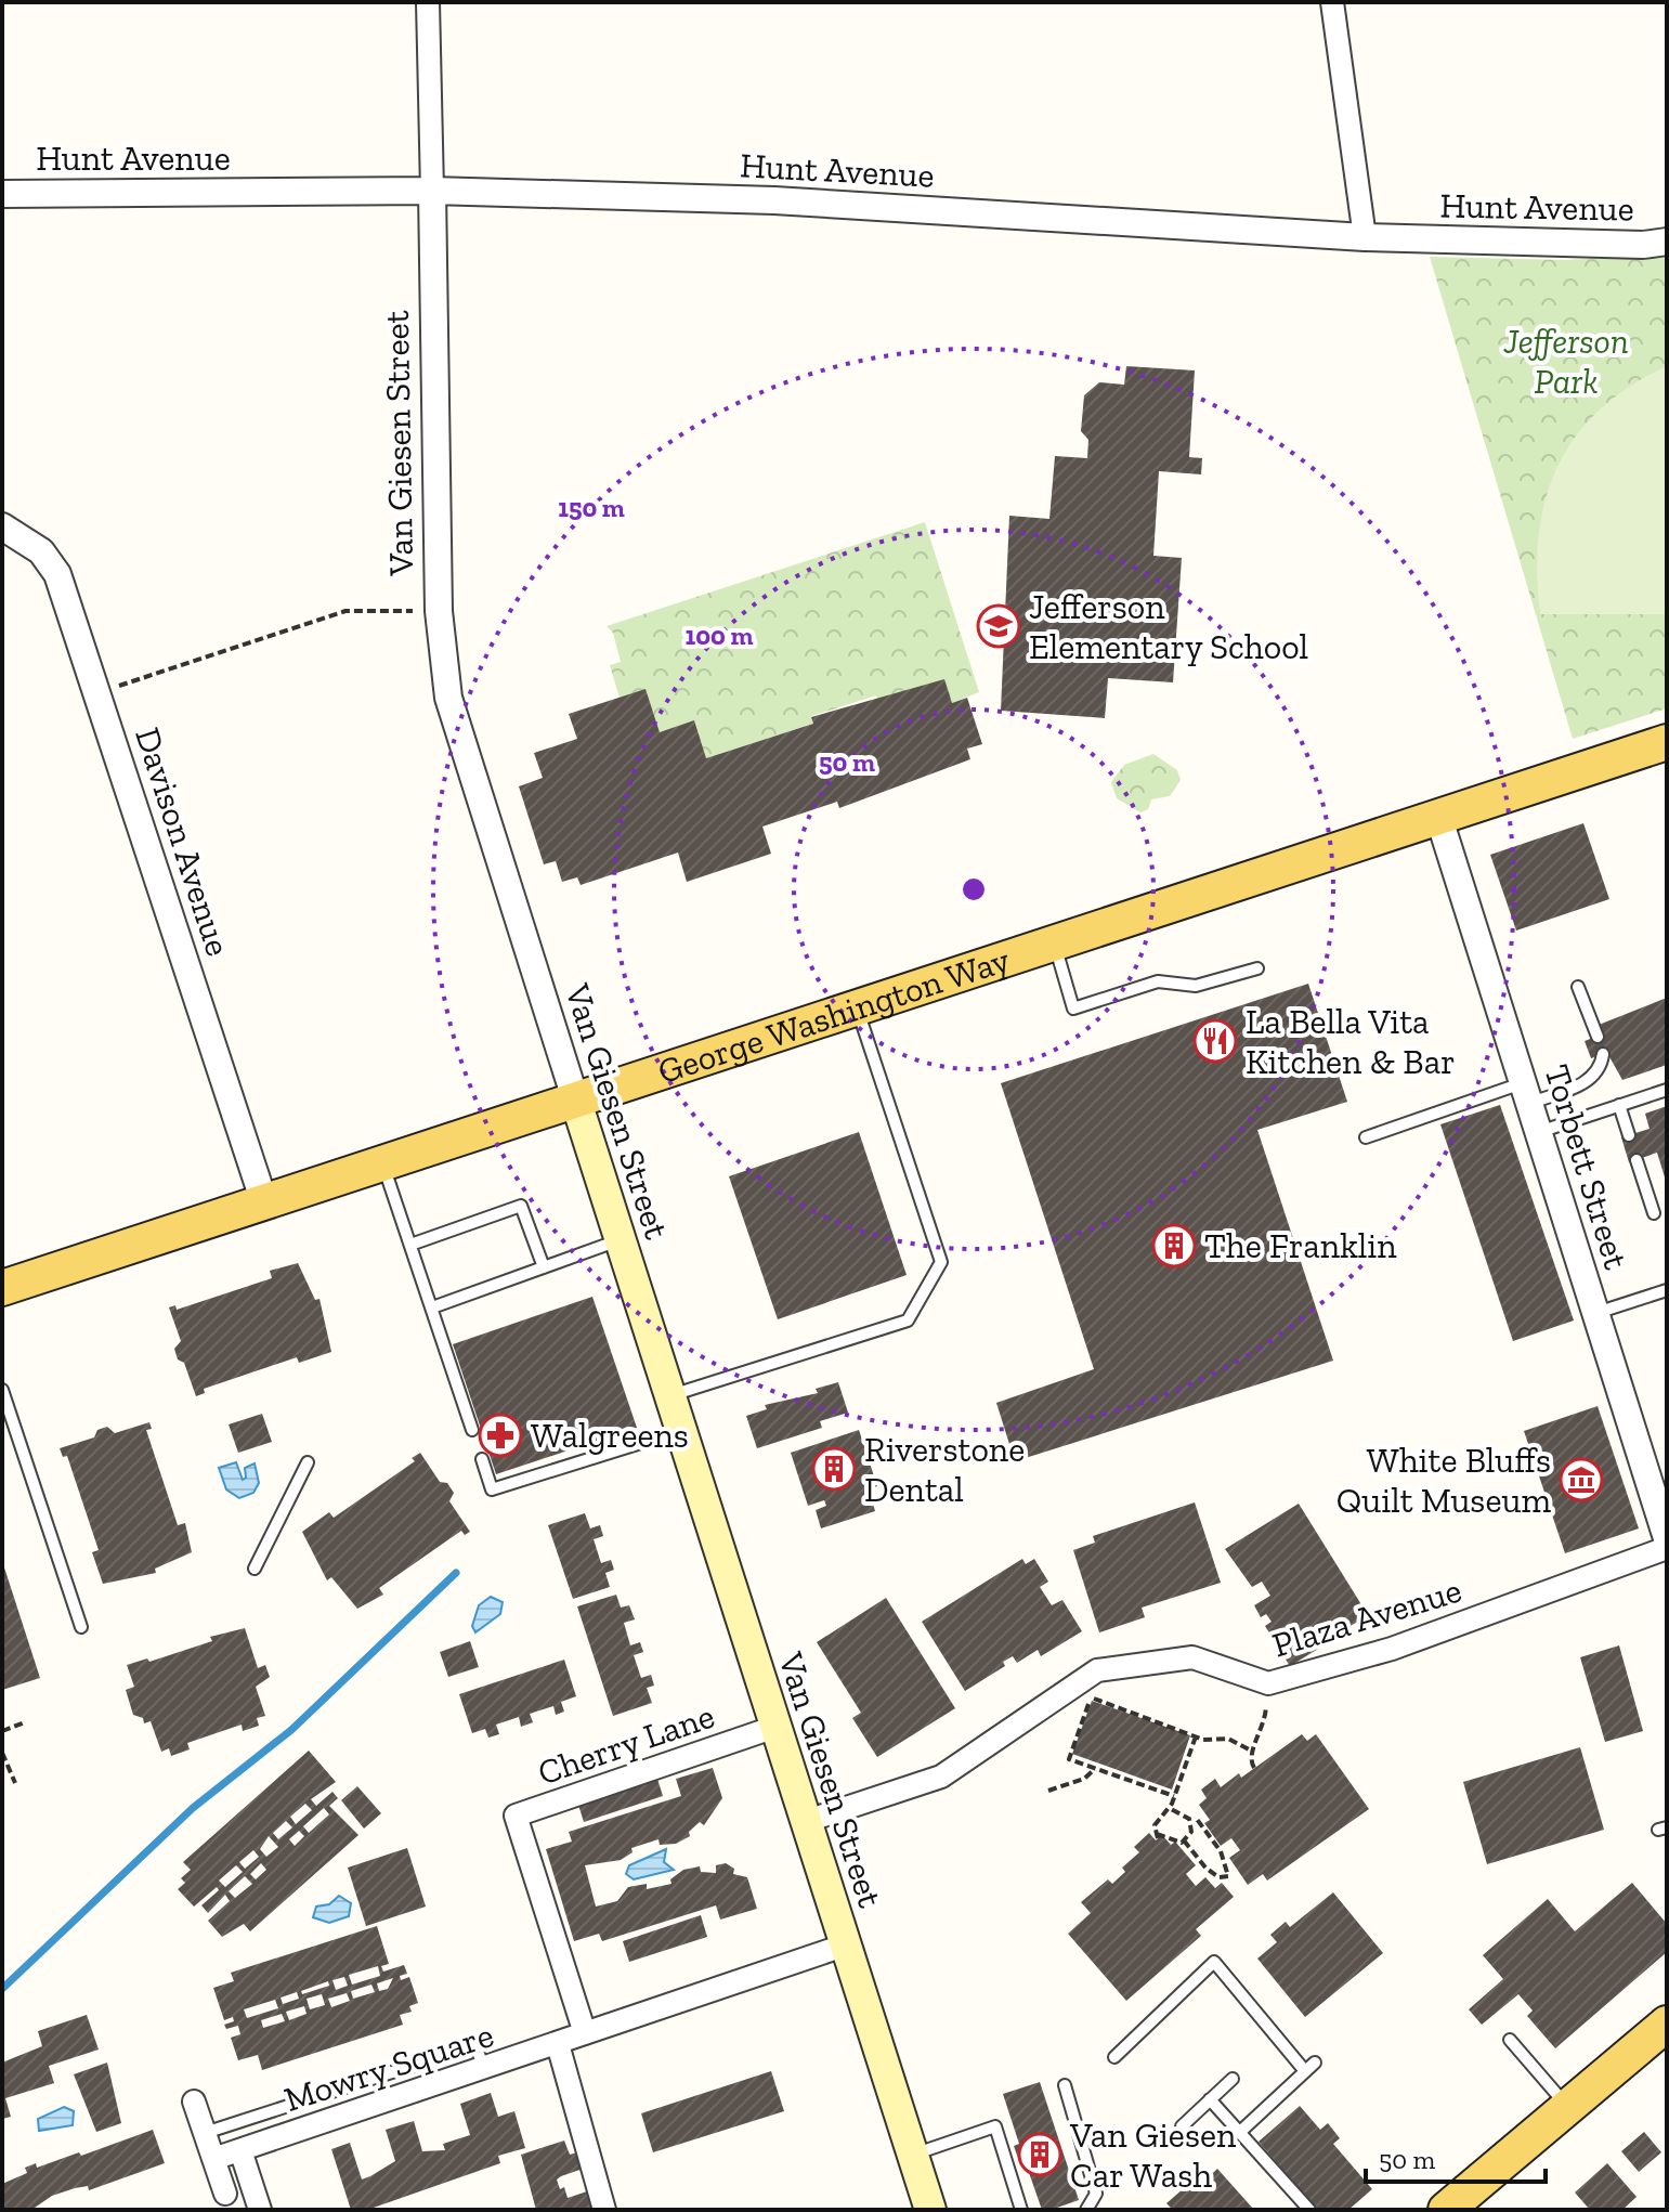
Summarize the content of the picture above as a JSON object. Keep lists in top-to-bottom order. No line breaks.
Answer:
{"streets":{"main road":["Van Giesen Street","George Washington Way"],"street":["Hunt Avenue","Davison Avenue","Torbett Street","Plaza Avenue","Cherry Lane","Mowry Square"]},"crossings":[["Hunt Avenue","Van Giesen Street"],["Van Giesen Street","George Washington Way"],["Van Giesen Street","Plaza Avenue"],["Van Giesen Street","Cherry Lane"],["Van Giesen Street","Mowry Square"],["Davison Avenue","George Washington Way"],["George Washington Way","Torbett Street"],["Cherry Lane","Mowry Square"]],"parks":["Jefferson Park"],"places":{"school or university":["Jefferson Elementary School"],"restaurant":["La Bella Vita Kitchen & Bar"],"building":["The Franklin","Riverstone Dental","Van Giesen Car Wash"],"pharmacy":["Walgreens"],"museum":["White Bluffs Quilt Museum"]},"scale_bar":"50 m","rings":["150 m","100 m","50 m"]}
